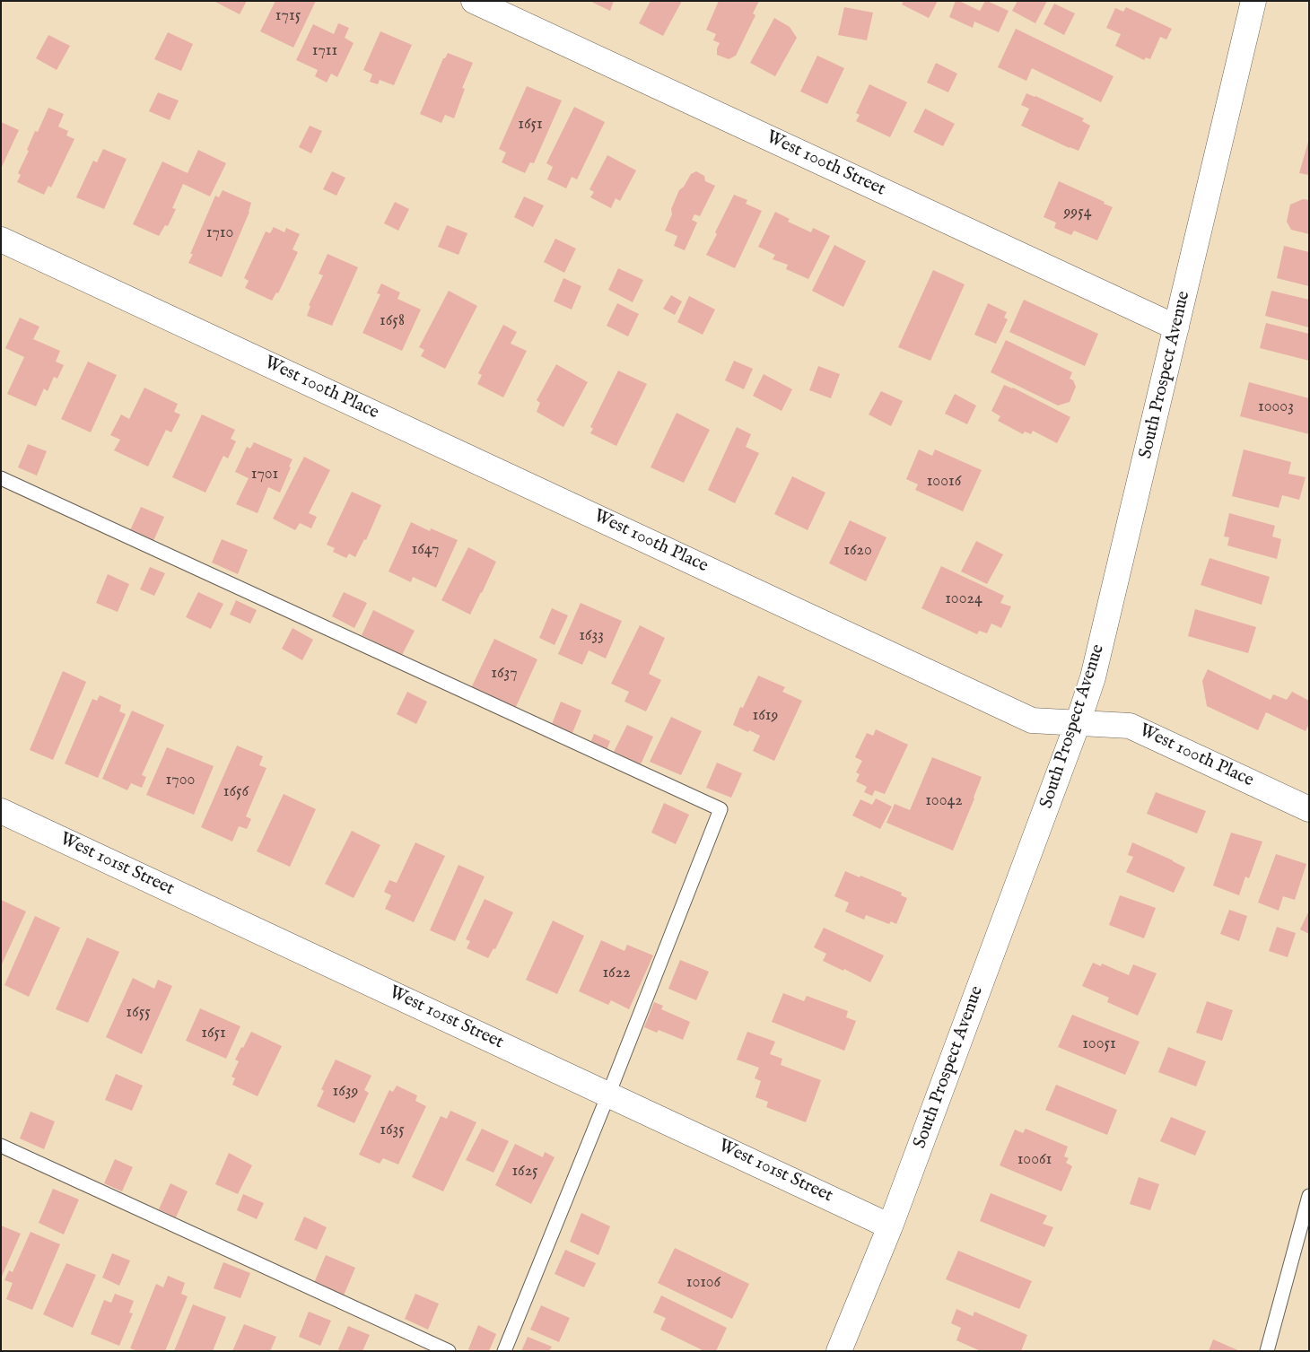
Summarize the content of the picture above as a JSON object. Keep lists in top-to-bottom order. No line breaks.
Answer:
{"streets":{"street":["West 100th Street","South Prospect Avenue","West 100th Place","West 101st Street"]},"crossings":[["West 100th Street","South Prospect Avenue"],["South Prospect Avenue","West 100th Place"],["South Prospect Avenue","West 101st Street"]],"house_numbers":["1715","1711","1651","9954","1710","1658","10003","1701","10016","1647","1620","10024","1633","1637","1619","1700","1656","10042","1622","1655","1651","10051","1639","1635","10061","1625","10106"]}
